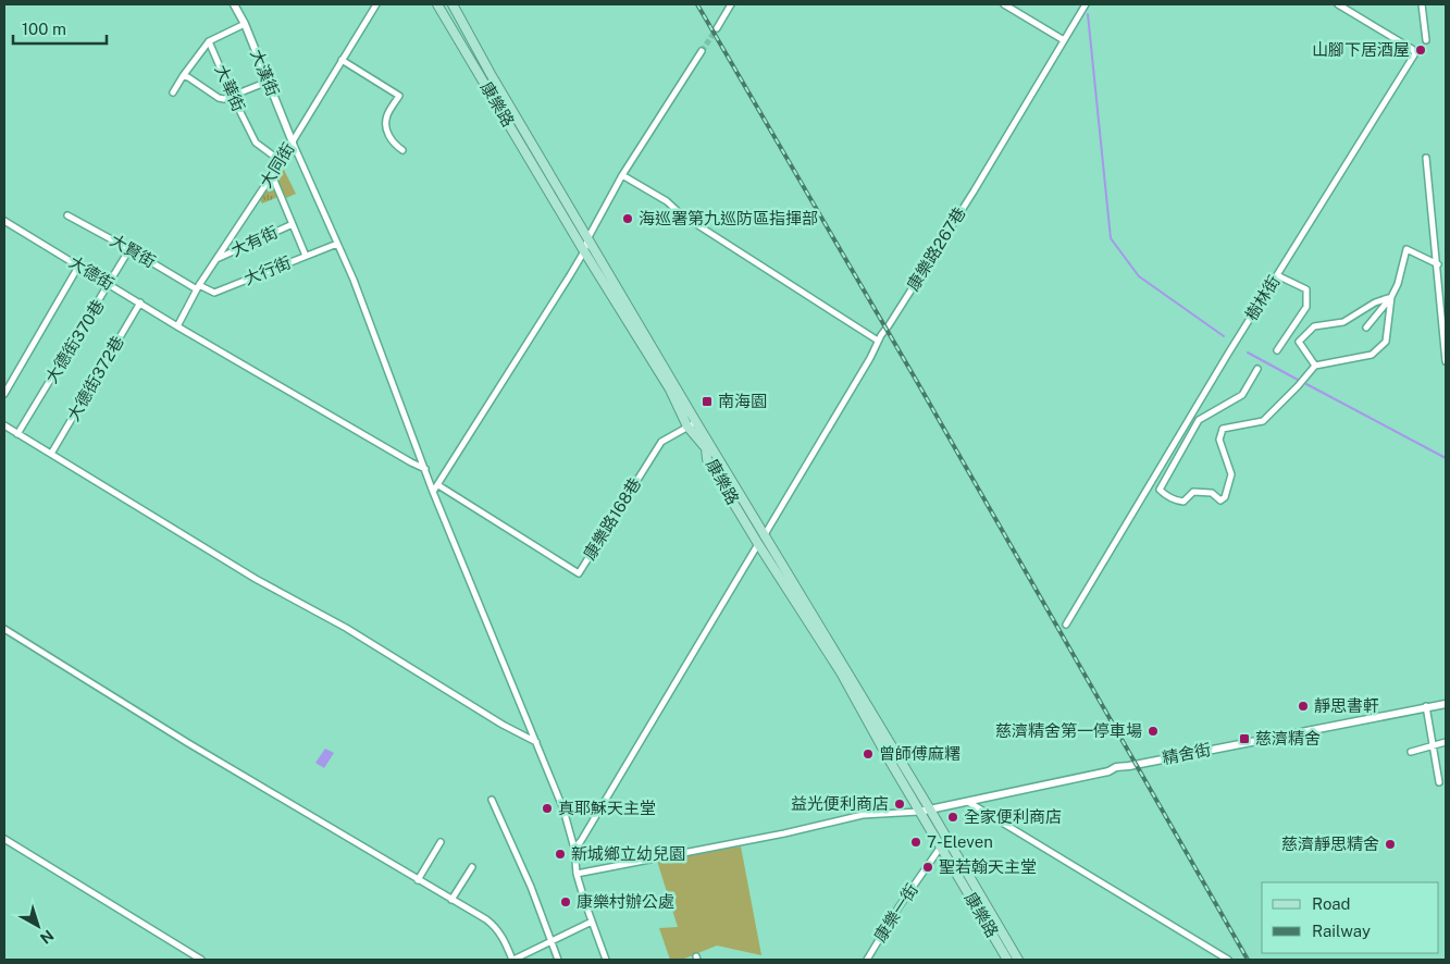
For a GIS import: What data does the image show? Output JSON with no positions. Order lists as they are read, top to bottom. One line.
{"streets":{"main road":["康樂路"],"street":["大漢街","大華街","大同街","大有街","康樂路267巷","大賢街","大行街","大德街","樹林街","大德街370巷","大德街372巷","康樂路168巷","精舍街","康樂一街"]},"crossings":[["大漢街","大同街"],["大華街","大同街"],["康樂路","康樂路267巷"],["康樂路","康樂路168巷"],["康樂路","精舍街"],["康樂路","康樂一街"],["大同街","大有街"],["大同街","大賢街"],["大同街","大行街"],["大同街","大德街"],["大賢街","大行街"],["大賢街","大德街370巷"],["大德街","大德街370巷"],["大德街","大德街372巷"]],"places":{"other":["山腳下居酒屋","海巡署第九巡防區指揮部","靜思書軒","慈濟精舍第一停車場","曾師傅麻糬","益光便利商店","真耶穌天主堂","全家便利商店","7-Eleven","慈濟靜思精舍","新城鄉立幼兒園","聖若翰天主堂","康樂村辦公處"],"transit":["南海園","慈濟精舍"]},"legend":["Road","Railway"],"scale_bar":"100 m","north":"bottom right"}
